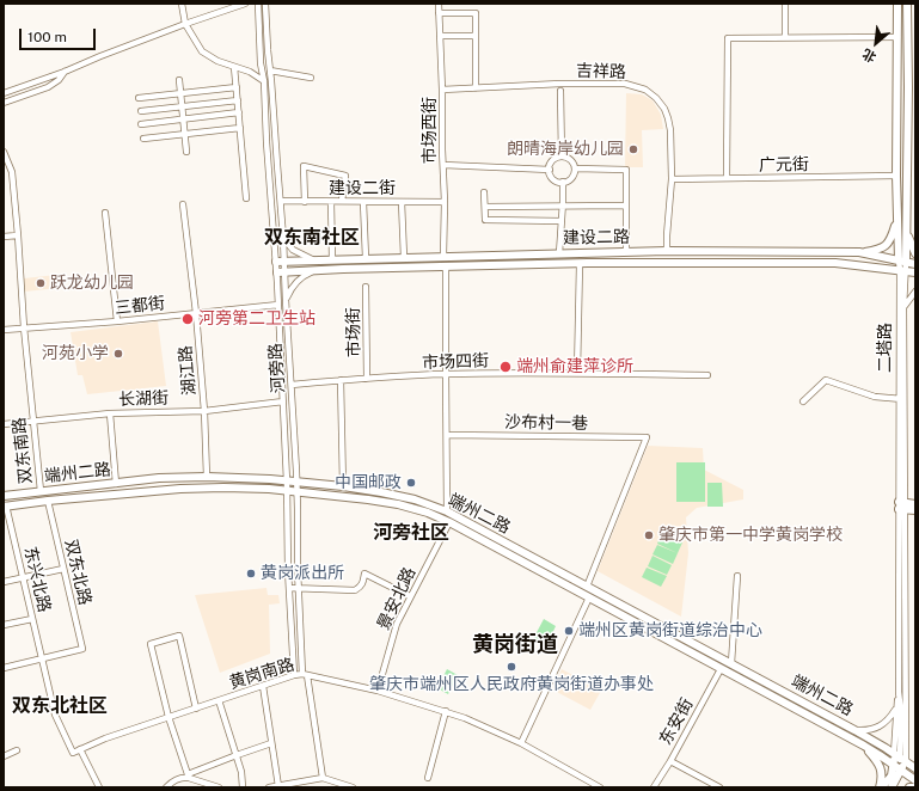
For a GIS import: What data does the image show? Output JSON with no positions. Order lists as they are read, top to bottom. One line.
{"streets":{"main road":["建设二路","端州二路"],"street":["吉祥路","市场西街","广元街","建设二街","三都街","市场街","二塔路","市场四街","河旁路","湖江路","长湖街","沙布村一巷","双东南路","双东北路","东兴北路","景安北路","黄岗南路","东安街"]},"crossings":[["吉祥路","市场西街"],["吉祥路","广元街"],["吉祥路","建设二路"],["市场西街","建设二街"],["市场西街","建设二路"],["建设二街","河旁路"],["建设二路","二塔路"],["建设二路","河旁路"],["三都街","河旁路"],["三都街","湖江路"],["三都街","双东南路"],["市场街","市场四街"],["二塔路","端州二路"],["市场四街","河旁路"],["河旁路","长湖街"],["河旁路","端州二路"],["河旁路","黄岗南路"],["湖江路","长湖街"],["湖江路","端州二路"],["长湖街","双东南路"],["沙布村一巷","端州二路"],["双东南路","端州二路"],["端州二路","双东北路"],["端州二路","东兴北路"],["端州二路","景安北路"],["端州二路","东安街"],["双东北路","东兴北路"],["景安北路","黄岗南路"]],"districts":["双东南社区","河旁社区","黄岗街道","双东北社区"],"places":["朗晴海岸幼儿园","跃龙幼儿园","河旁第二卫生站","河苑小学","端州俞建萍诊所","中国邮政","肇庆市第一中学黄岗学校","黄岗派出所","端州区黄岗街道综治中心","肇庆市端州区人民政府黄岗街道办事处"],"scale_bar":"100 m","north":"bottom left"}
